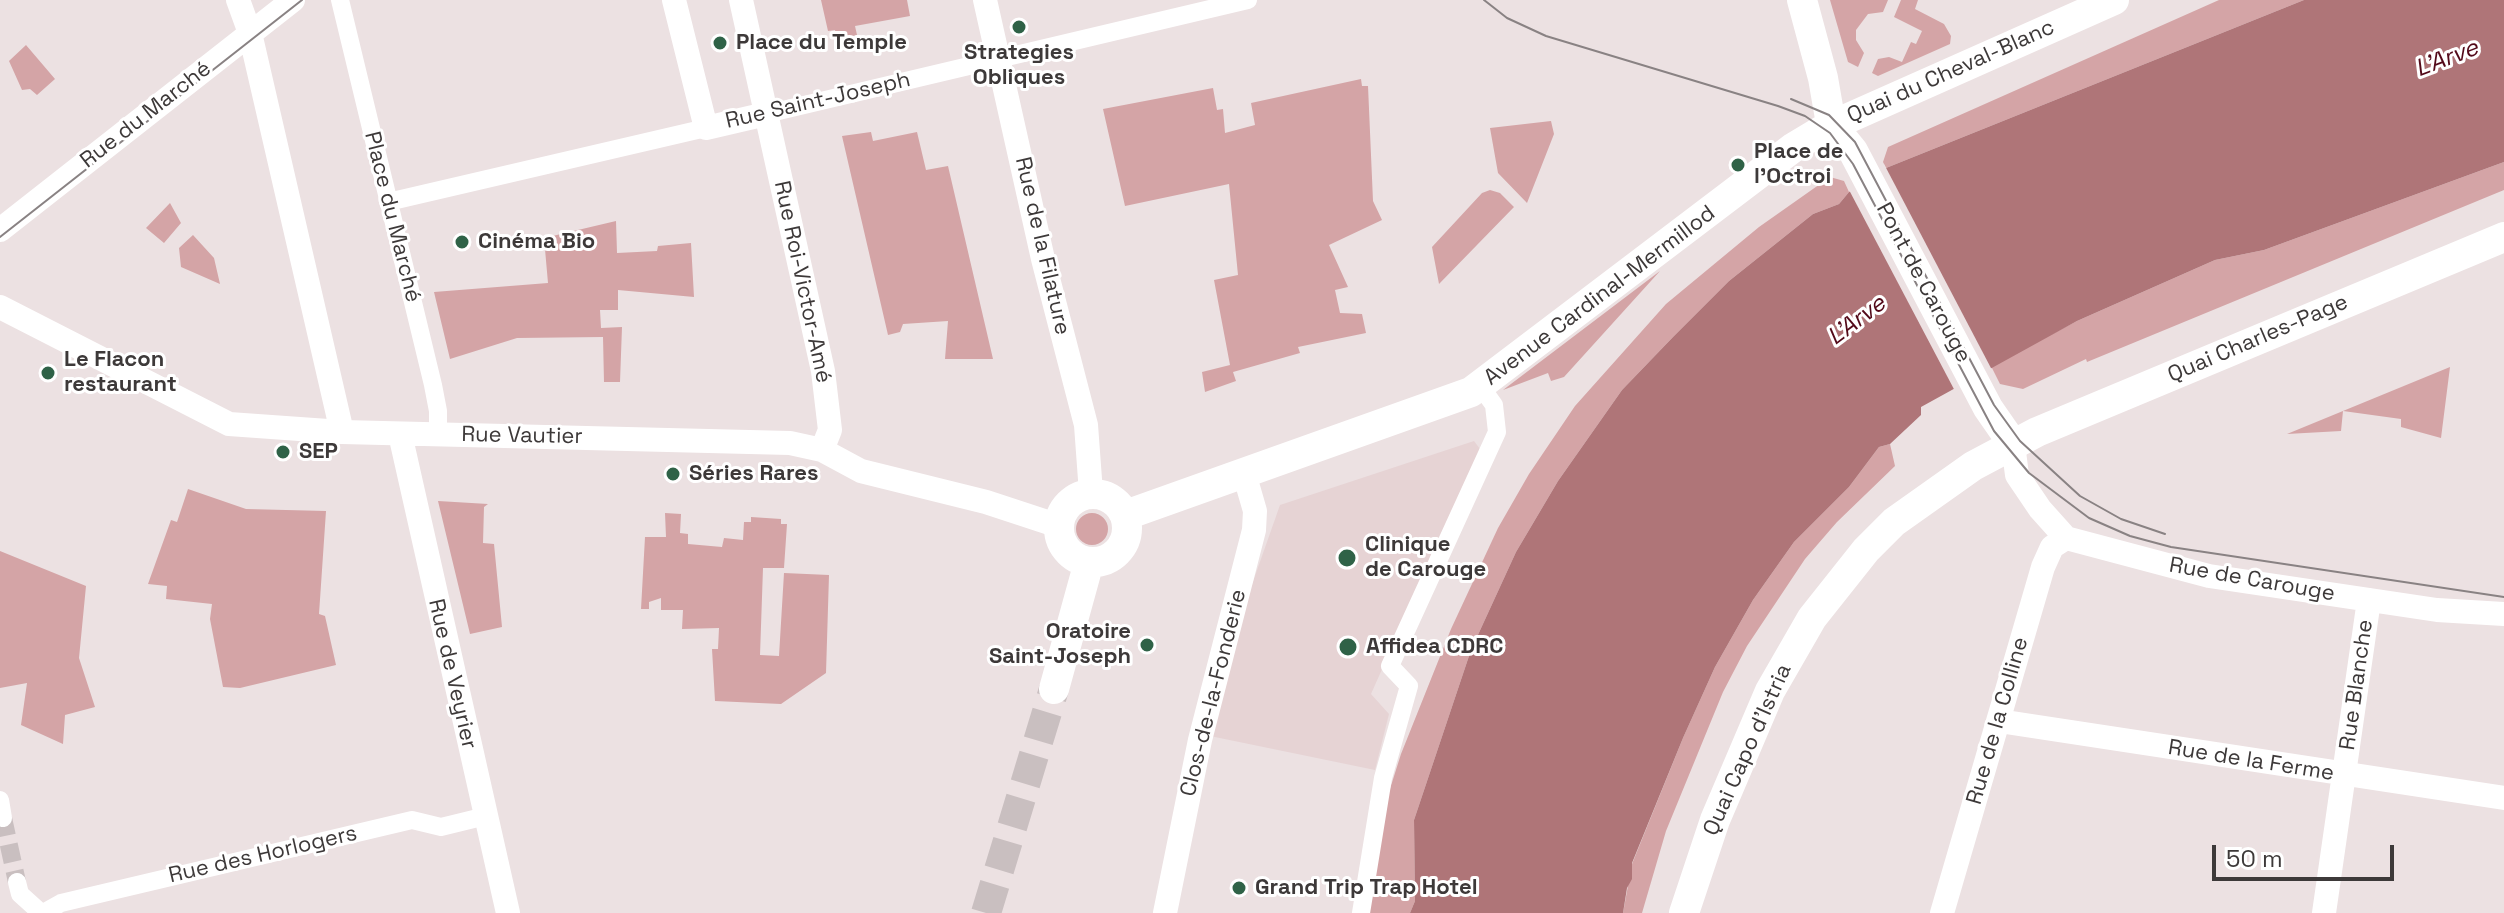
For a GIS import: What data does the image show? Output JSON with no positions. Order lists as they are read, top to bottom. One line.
{"streets":{"street":["Quai du Cheval-Blanc","Rue Saint-Joseph","Rue du Marché","Place du Marché","Rue de la Filature","Rue Roi-Victor-Amé","Pont de Carouge","Avenue Cardinal-Mermillod","Quai Charles-Page","Rue Vautier","Rue de Carouge","Rue de Veyrier","Rue Blanche","Clos-de-la-Fonderie","Rue de la Colline","Quai Capo d'Istria","Rue de la Ferme","Rue des Horlogers"]},"crossings":[["Quai du Cheval-Blanc","Pont de Carouge"],["Quai du Cheval-Blanc","Avenue Cardinal-Mermillod"],["Rue Saint-Joseph","Place du Marché"],["Rue Saint-Joseph","Rue de la Filature"],["Rue Saint-Joseph","Rue Roi-Victor-Amé"],["Place du Marché","Rue Vautier"],["Rue de la Filature","Avenue Cardinal-Mermillod"],["Rue de la Filature","Rue Vautier"],["Rue Roi-Victor-Amé","Rue Vautier"],["Pont de Carouge","Avenue Cardinal-Mermillod"],["Pont de Carouge","Quai Charles-Page"],["Pont de Carouge","Quai Capo d'Istria"],["Avenue Cardinal-Mermillod","Rue Vautier"],["Avenue Cardinal-Mermillod","Clos-de-la-Fonderie"],["Quai Charles-Page","Quai Capo d'Istria"],["Rue Vautier","Rue de Veyrier"],["Rue de Carouge","Rue Blanche"],["Rue de Carouge","Rue de la Colline"],["Rue de Veyrier","Rue des Horlogers"],["Rue Blanche","Rue de la Ferme"],["Rue de la Colline","Rue de la Ferme"]],"water":["L'Arve"],"places":["Strategies Obliques","Place du Temple","Place de l'Octroi","Cinéma Bio","Le Flacon restaurant","SEP","Séries Rares","Clinique de Carouge","Oratoire Saint-Joseph","Affidea CDRC","Grand Trip Trap Hotel"],"scale_bar":"50 m"}
